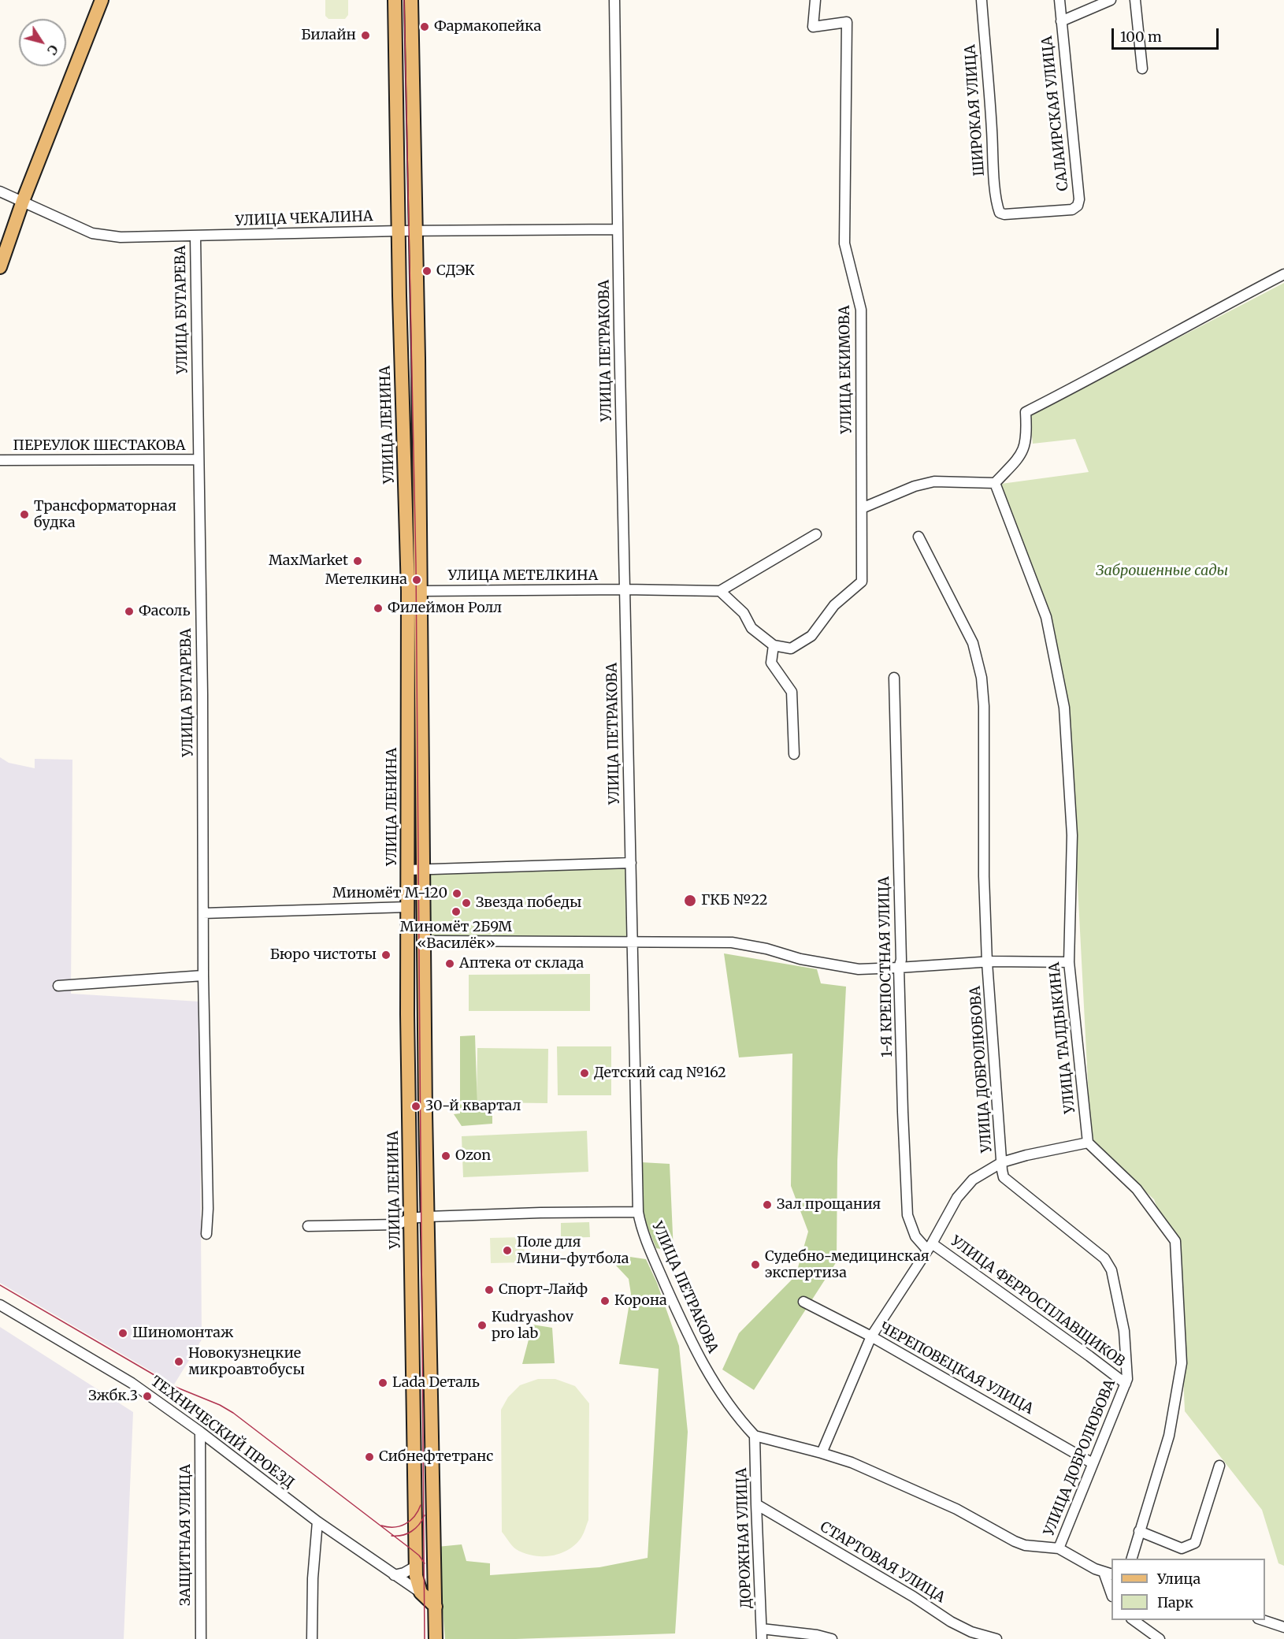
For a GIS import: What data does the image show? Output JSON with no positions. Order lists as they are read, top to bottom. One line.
{"streets":{"main road":["УЛИЦА ЛЕНИНА"],"street":["ШИРОКАЯ УЛИЦА","САЛАИРСКАЯ УЛИЦА","УЛИЦА ЧЕКАЛИНА","УЛИЦА БУГАРЕВА","УЛИЦА ПЕТРАКОВА","УЛИЦА ЕКИМОВА","ПЕРЕУЛОК ШЕСТАКОВА","УЛИЦА МЕТЕЛКИНА","1-Я КРЕПОСТНАЯ УЛИЦА","УЛИЦА ТАЛДЫКИНА","УЛИЦА ДОБРОЛЮБОВА","УЛИЦА ФЕРРОСПЛАВЩИКОВ","ЧЕРЕПОВЕЦКАЯ УЛИЦА","ТЕХНИЧЕСКИЙ ПРОЕЗД","ЗАЩИТНАЯ УЛИЦА","ДОРОЖНАЯ УЛИЦА","СТАРТОВАЯ УЛИЦА"]},"crossings":[["ШИРОКАЯ УЛИЦА","САЛАИРСКАЯ УЛИЦА"],["УЛИЦА ЧЕКАЛИНА","УЛИЦА БУГАРЕВА"],["УЛИЦА ЧЕКАЛИНА","УЛИЦА ПЕТРАКОВА"],["УЛИЦА ЧЕКАЛИНА","УЛИЦА ЛЕНИНА"],["УЛИЦА БУГАРЕВА","ПЕРЕУЛОК ШЕСТАКОВА"],["УЛИЦА ПЕТРАКОВА","УЛИЦА МЕТЕЛКИНА"],["УЛИЦА ПЕТРАКОВА","ДОРОЖНАЯ УЛИЦА"],["УЛИЦА ЛЕНИНА","ТЕХНИЧЕСКИЙ ПРОЕЗД"],["1-Я КРЕПОСТНАЯ УЛИЦА","УЛИЦА ФЕРРОСПЛАВЩИКОВ"],["УЛИЦА ДОБРОЛЮБОВА","УЛИЦА ФЕРРОСПЛАВЩИКОВ"],["УЛИЦА ДОБРОЛЮБОВА","ЧЕРЕПОВЕЦКАЯ УЛИЦА"],["ТЕХНИЧЕСКИЙ ПРОЕЗД","ЗАЩИТНАЯ УЛИЦА"],["ДОРОЖНАЯ УЛИЦА","СТАРТОВАЯ УЛИЦА"]],"parks":["Заброшенные сады"],"places":["Фармакопейка","Билайн","СДЭК","Трансформаторная будка","MaxMarket","Метелкина","Филеймон Ролл","Фасоль","Миномёт М-120","ГКБ №22","Звезда победы","Миномёт 2Б9М «Василёк»","Бюро чистоты","Аптека от склада","Детский сад №162","30-й квартал","Ozon","Зал прощания","Поле для Мини-футбола","Судебно-медицинская экспертиза","Спорт-Лайф","Корона","Kudryashov pro lab","Шиномонтаж","Новокузнецкие микроавтобусы","Lada Dеталь","Зжбк.3","Сибнефтетранс"],"legend":["Улица","Парк"],"scale_bar":"100 m","north":"bottom right"}
